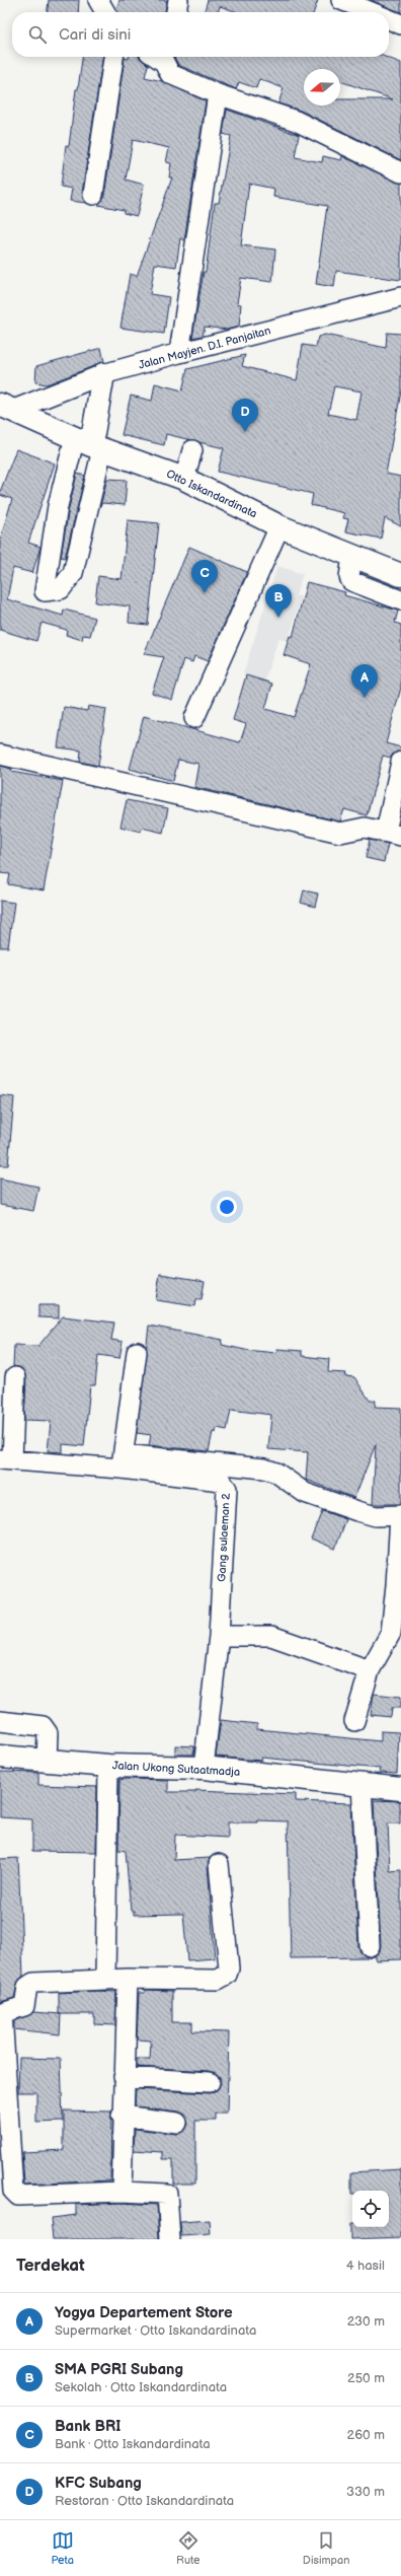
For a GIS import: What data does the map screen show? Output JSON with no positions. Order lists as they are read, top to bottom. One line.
{"streets":{"main road":["Otto Iskandardinata","Jalan Ukong Sutaatmadja"],"street":["Jalan Mayjen. D.I. Panjaitan","Gang sulaeman 2"]},"crossings":[["Jalan Mayjen. D.I. Panjaitan","Otto Iskandardinata"],["Gang sulaeman 2","Jalan Ukong Sutaatmadja"]],"north":"left","page":{"search":"Cari di sini","pins":["D","C","B","A"],"heading":["Terdekat","4 hasil"],"list":[{"mark":"A","name":"Yogya Departement Store","note":"Supermarket · Otto Iskandardinata","value":"230 m"},{"mark":"B","name":"SMA PGRI Subang","note":"Sekolah · Otto Iskandardinata","value":"250 m"},{"mark":"C","name":"Bank BRI","note":"Bank · Otto Iskandardinata","value":"260 m"},{"mark":"D","name":"KFC Subang","note":"Restoran · Otto Iskandardinata","value":"330 m"}],"nav":["Peta","Rute","Disimpan"]}}
